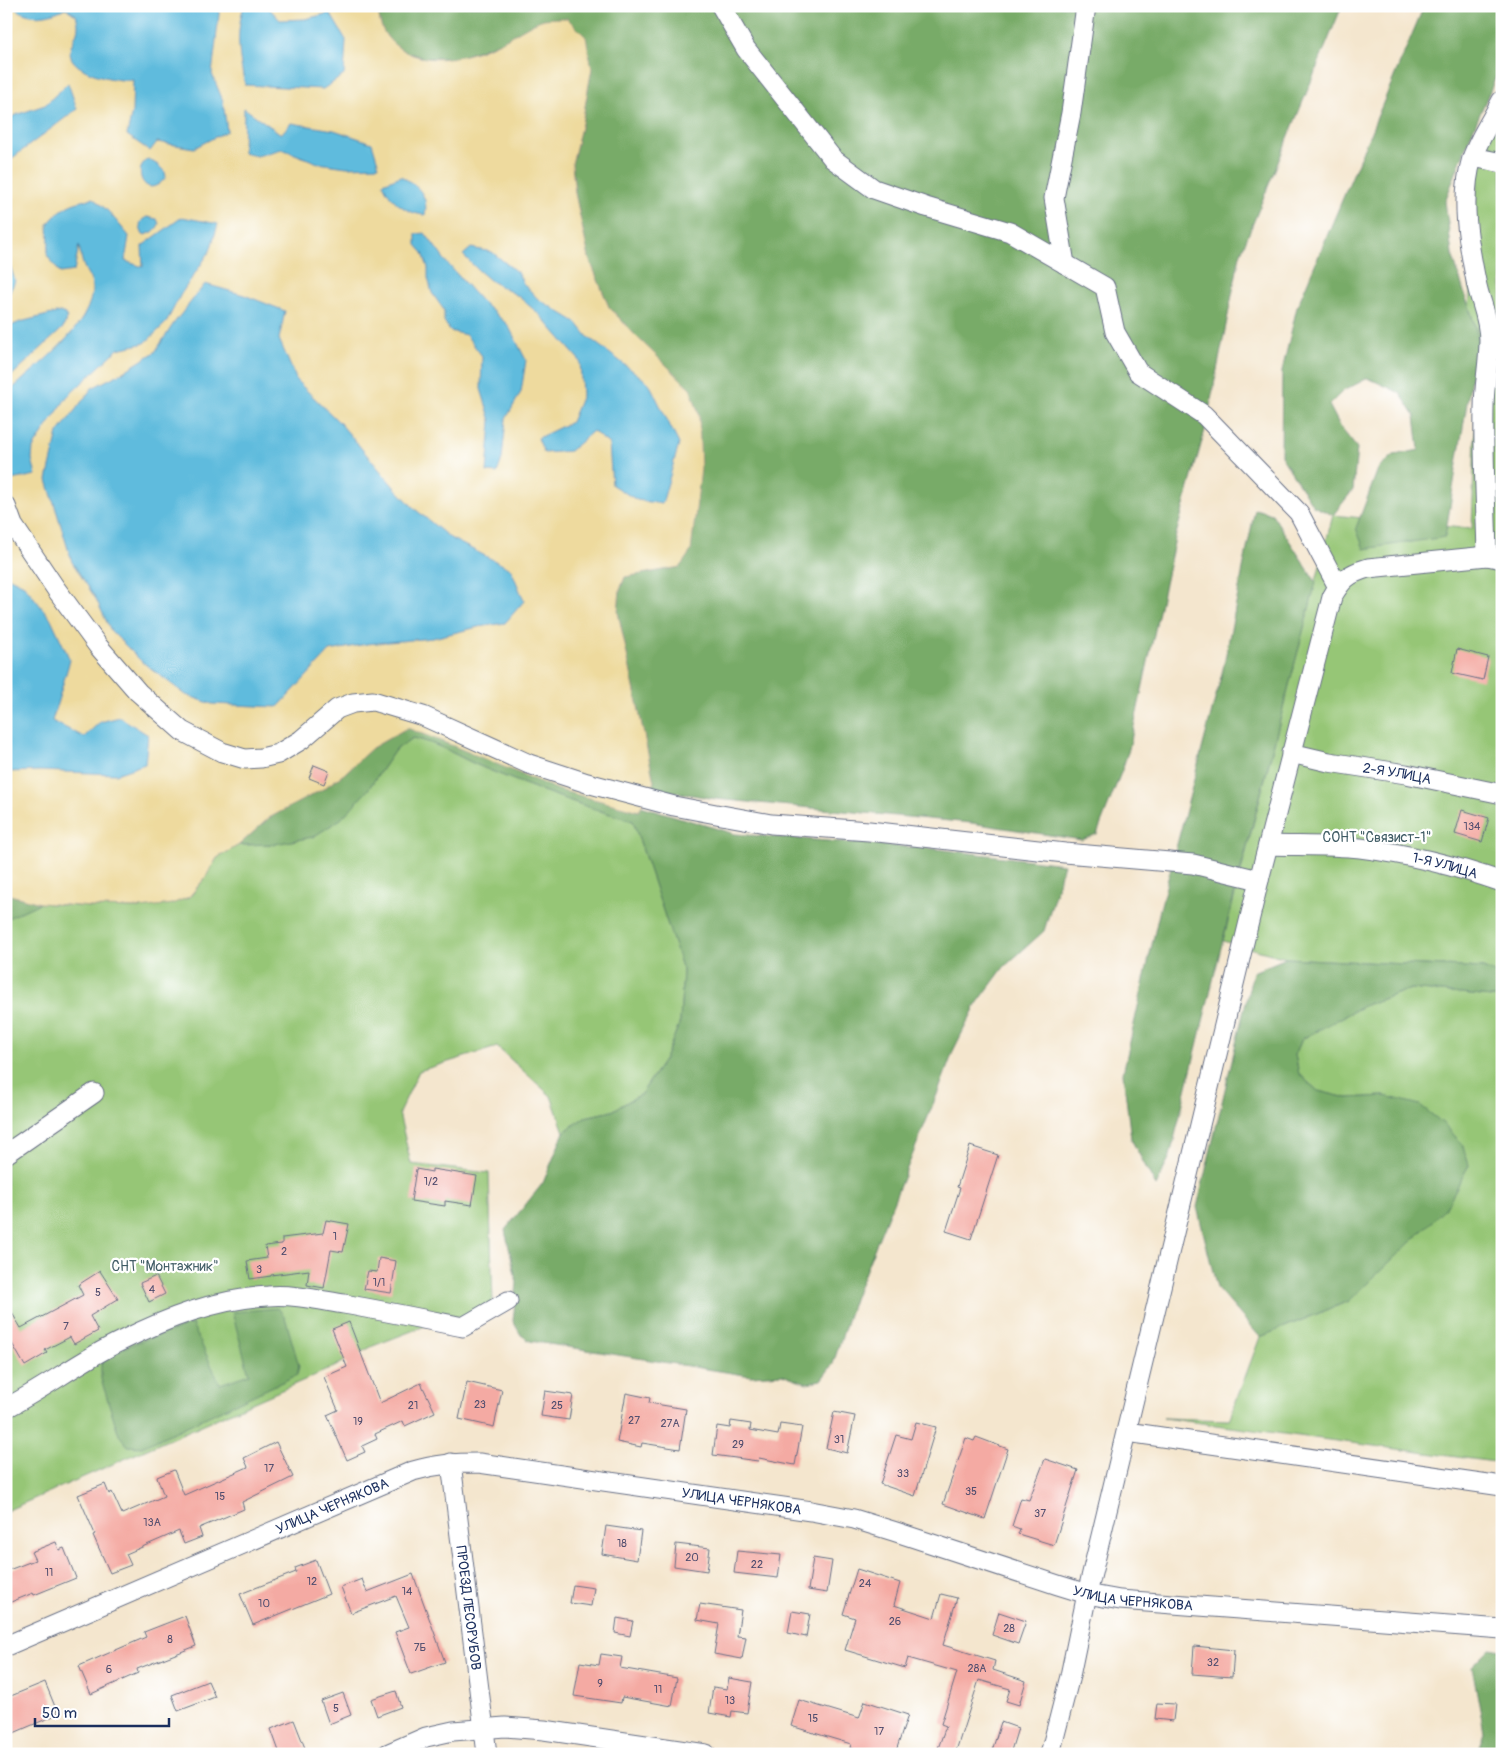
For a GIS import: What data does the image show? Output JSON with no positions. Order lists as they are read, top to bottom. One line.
{"streets":{"street":["2-Я УЛИЦА","1-Я УЛИЦА","УЛИЦА ЧЕРНЯКОВА","ПРОЕЗД ЛЕСОРУБОВ"]},"crossings":[["УЛИЦА ЧЕРНЯКОВА","ПРОЕЗД ЛЕСОРУБОВ"]],"parks":["СОНТ \"Связист-1\"","СНТ \"Монтажник\""],"house_numbers":["134","1/2","1","2","3","1/1","4","5","7","23","21","25","27","19","27А","31","29","17","33","35","15","37","13А","18","20","22","11","12","24","14","10","26","28","8","7Б","32","28А","6","9","11","13","5","15","17"],"scale_bar":"50 m"}
